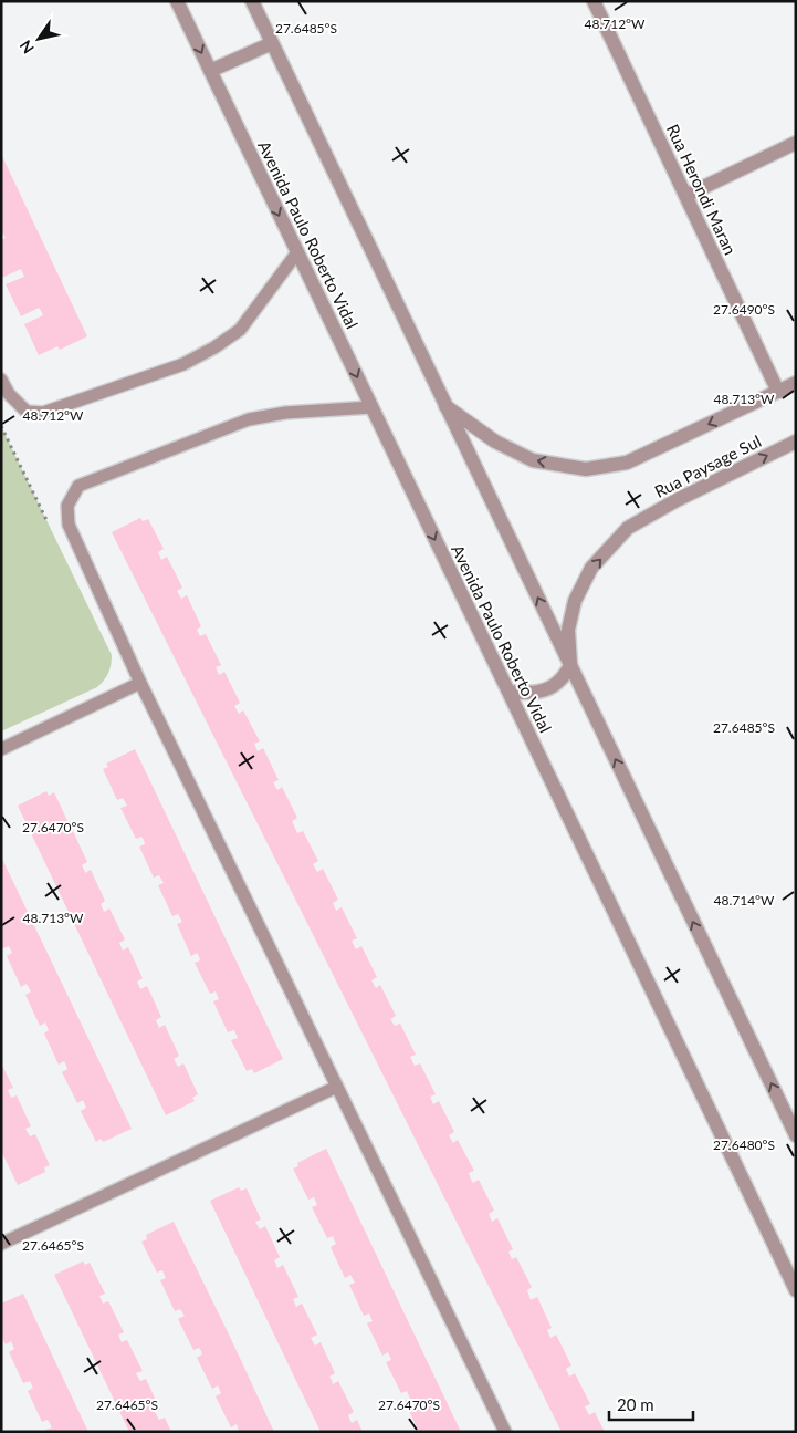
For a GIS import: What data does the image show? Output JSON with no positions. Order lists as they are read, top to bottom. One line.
{"streets":{"street":["Rua Herondi Maran","Avenida Paulo Roberto Vidal","Rua Paysage Sul"]},"one_way":["Rua Paysage Sul"],"scale_bar":"20 m","north":"bottom left","coordinates":["48.712°W","27.6485°S","27.6490°S","48.713°W","27.6470°S","48.714°W","27.6480°S","27.6465°S"]}
